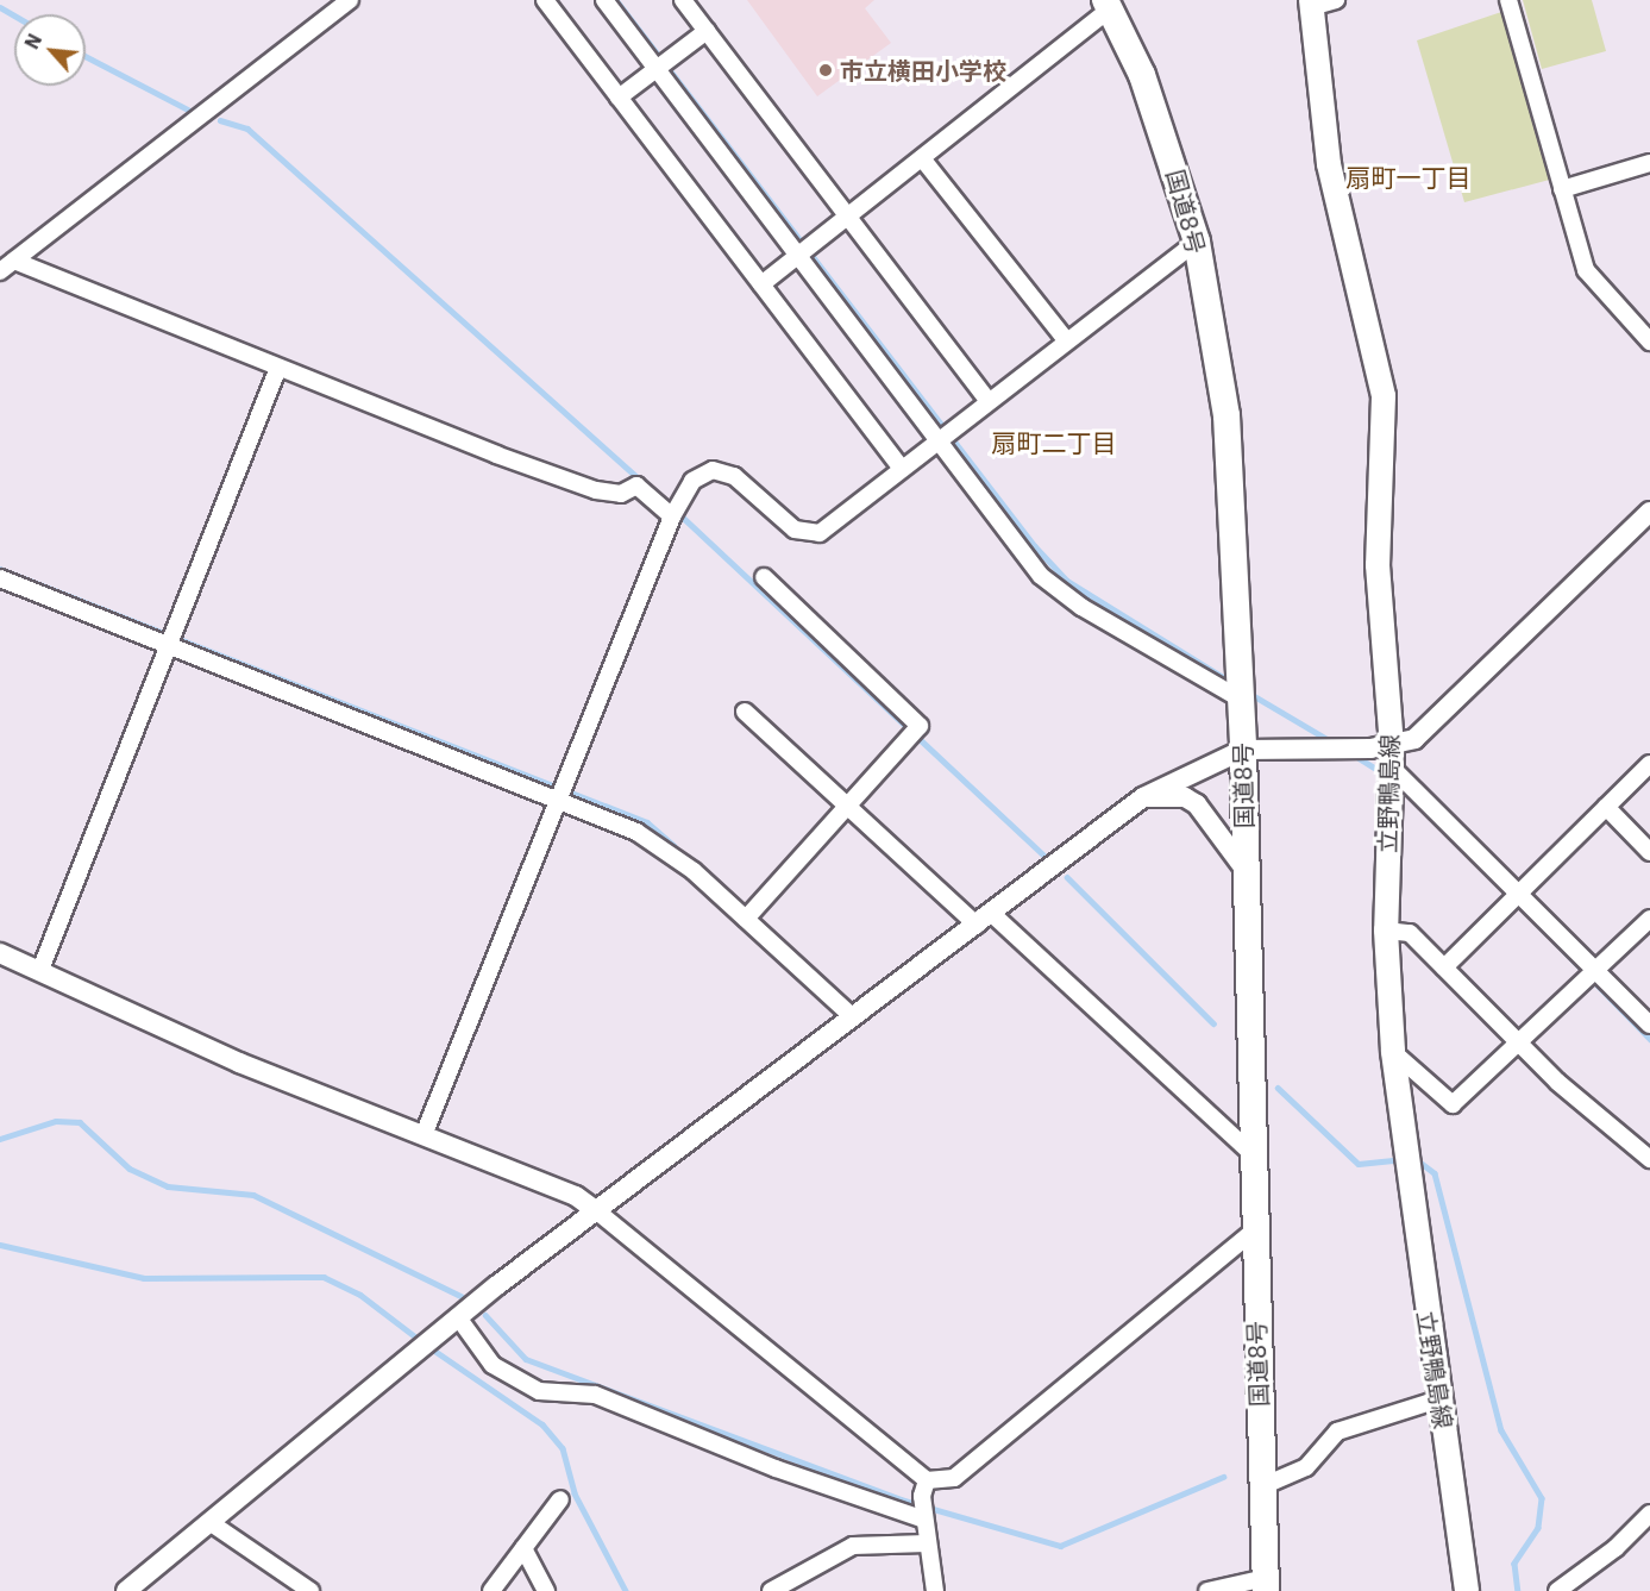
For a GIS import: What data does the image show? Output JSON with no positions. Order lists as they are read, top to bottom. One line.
{"streets":{"highway":["国道8号"],"main road":["立野鴨島線"]},"districts":["扇町一丁目","扇町二丁目"],"places":["市立横田小学校"],"north":"top left"}
